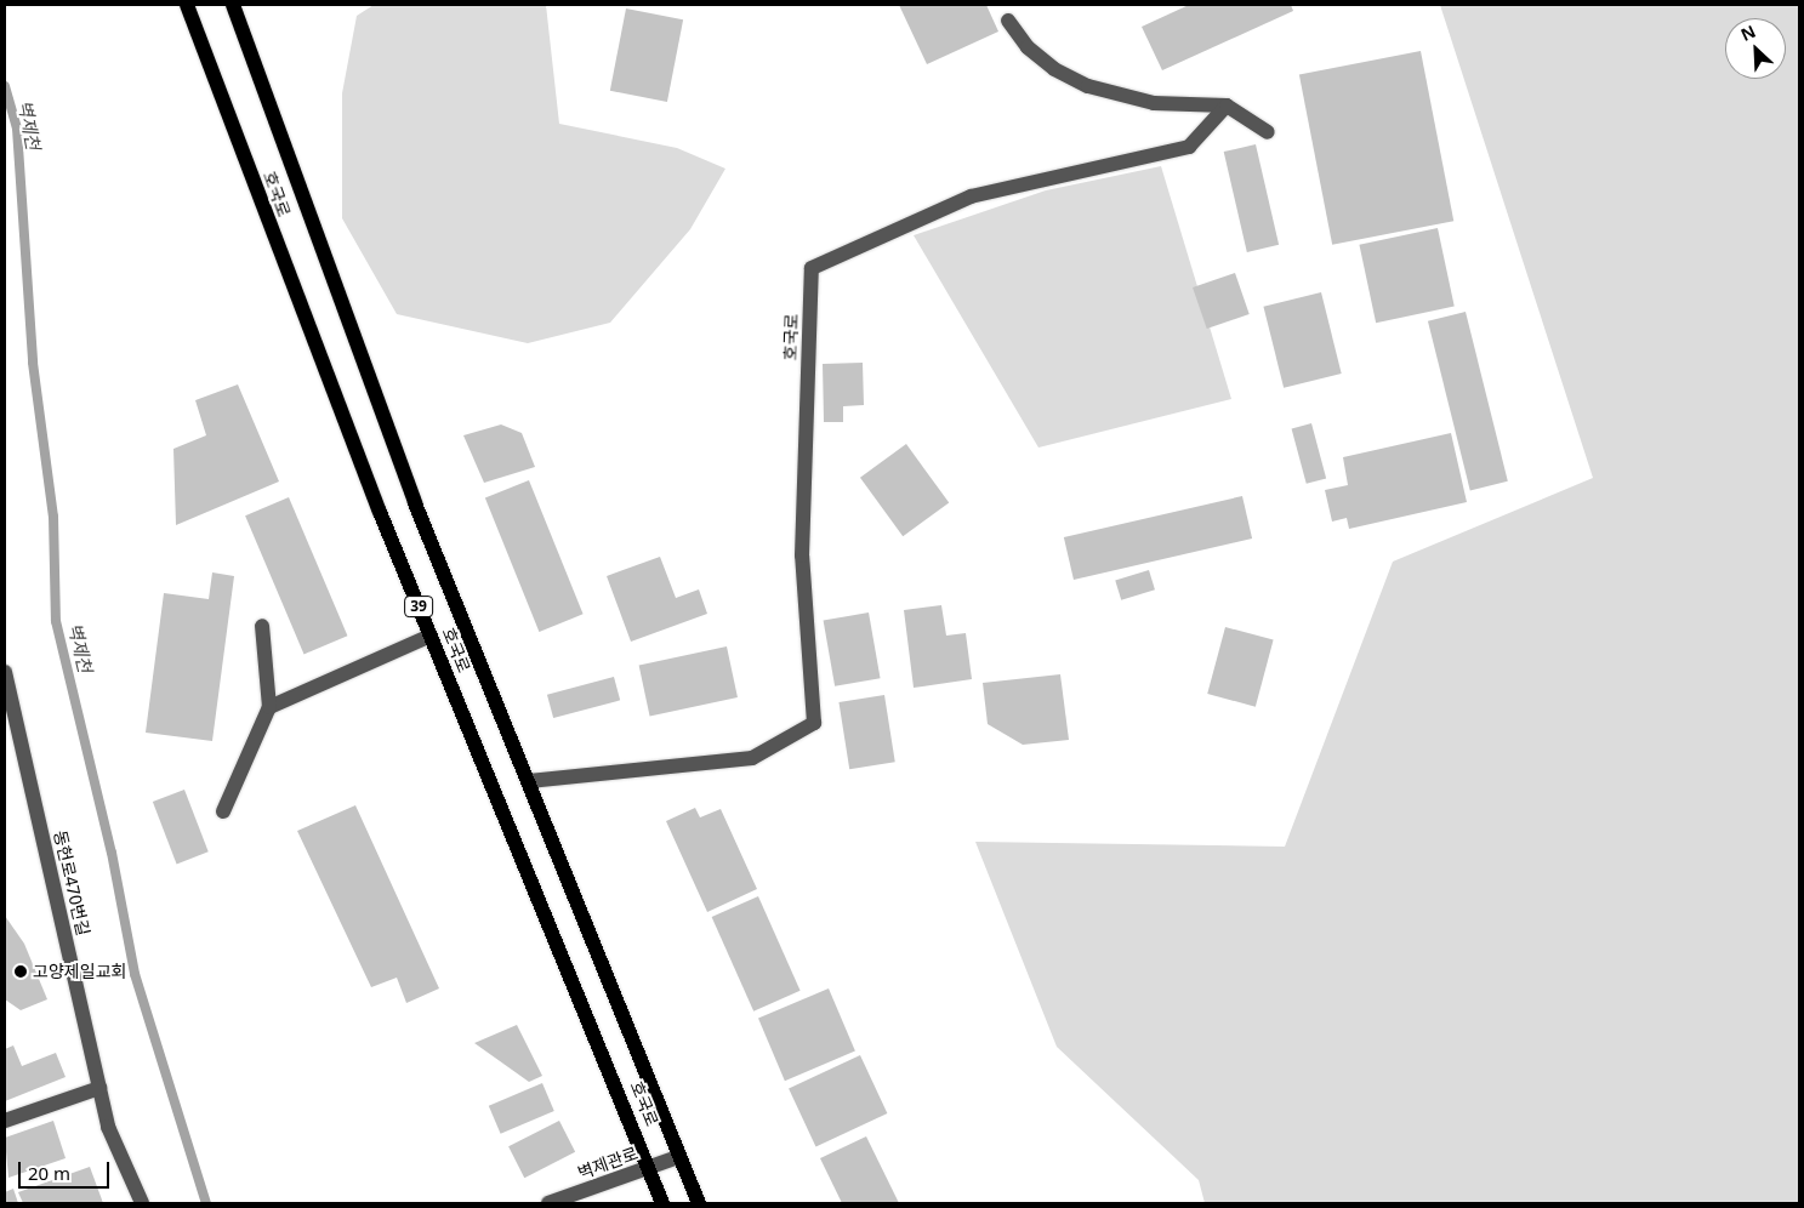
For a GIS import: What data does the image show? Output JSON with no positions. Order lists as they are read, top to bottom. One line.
{"streets":{"main road":["호국로","39"],"street":["동헌로470번길","벽제관로"]},"crossings":[["호국로","벽제관로"]],"water":["벽제천"],"places":["고양제일교회"],"scale_bar":"20 m","north":"top left"}
